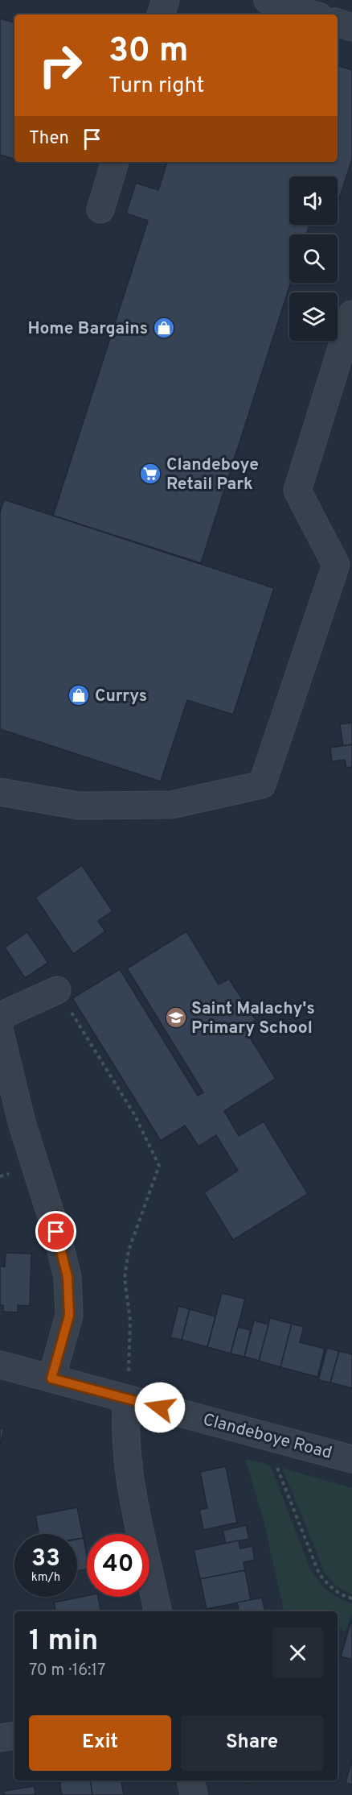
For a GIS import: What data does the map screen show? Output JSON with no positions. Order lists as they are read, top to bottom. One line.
{"streets":{"street":["Clandeboye Road"]},"places":{"shop":["Home Bargains","Currys"],"supermarket":["Clandeboye Retail Park"],"school or university":["Saint Malachy's Primary School"]},"page":{"turn":["30 m","Turn right"],"then":"Then","speed":"33 km/h","limit":"40","heading":["1 min","70 m · 16:17"],"buttons":["Exit","Share"]}}
